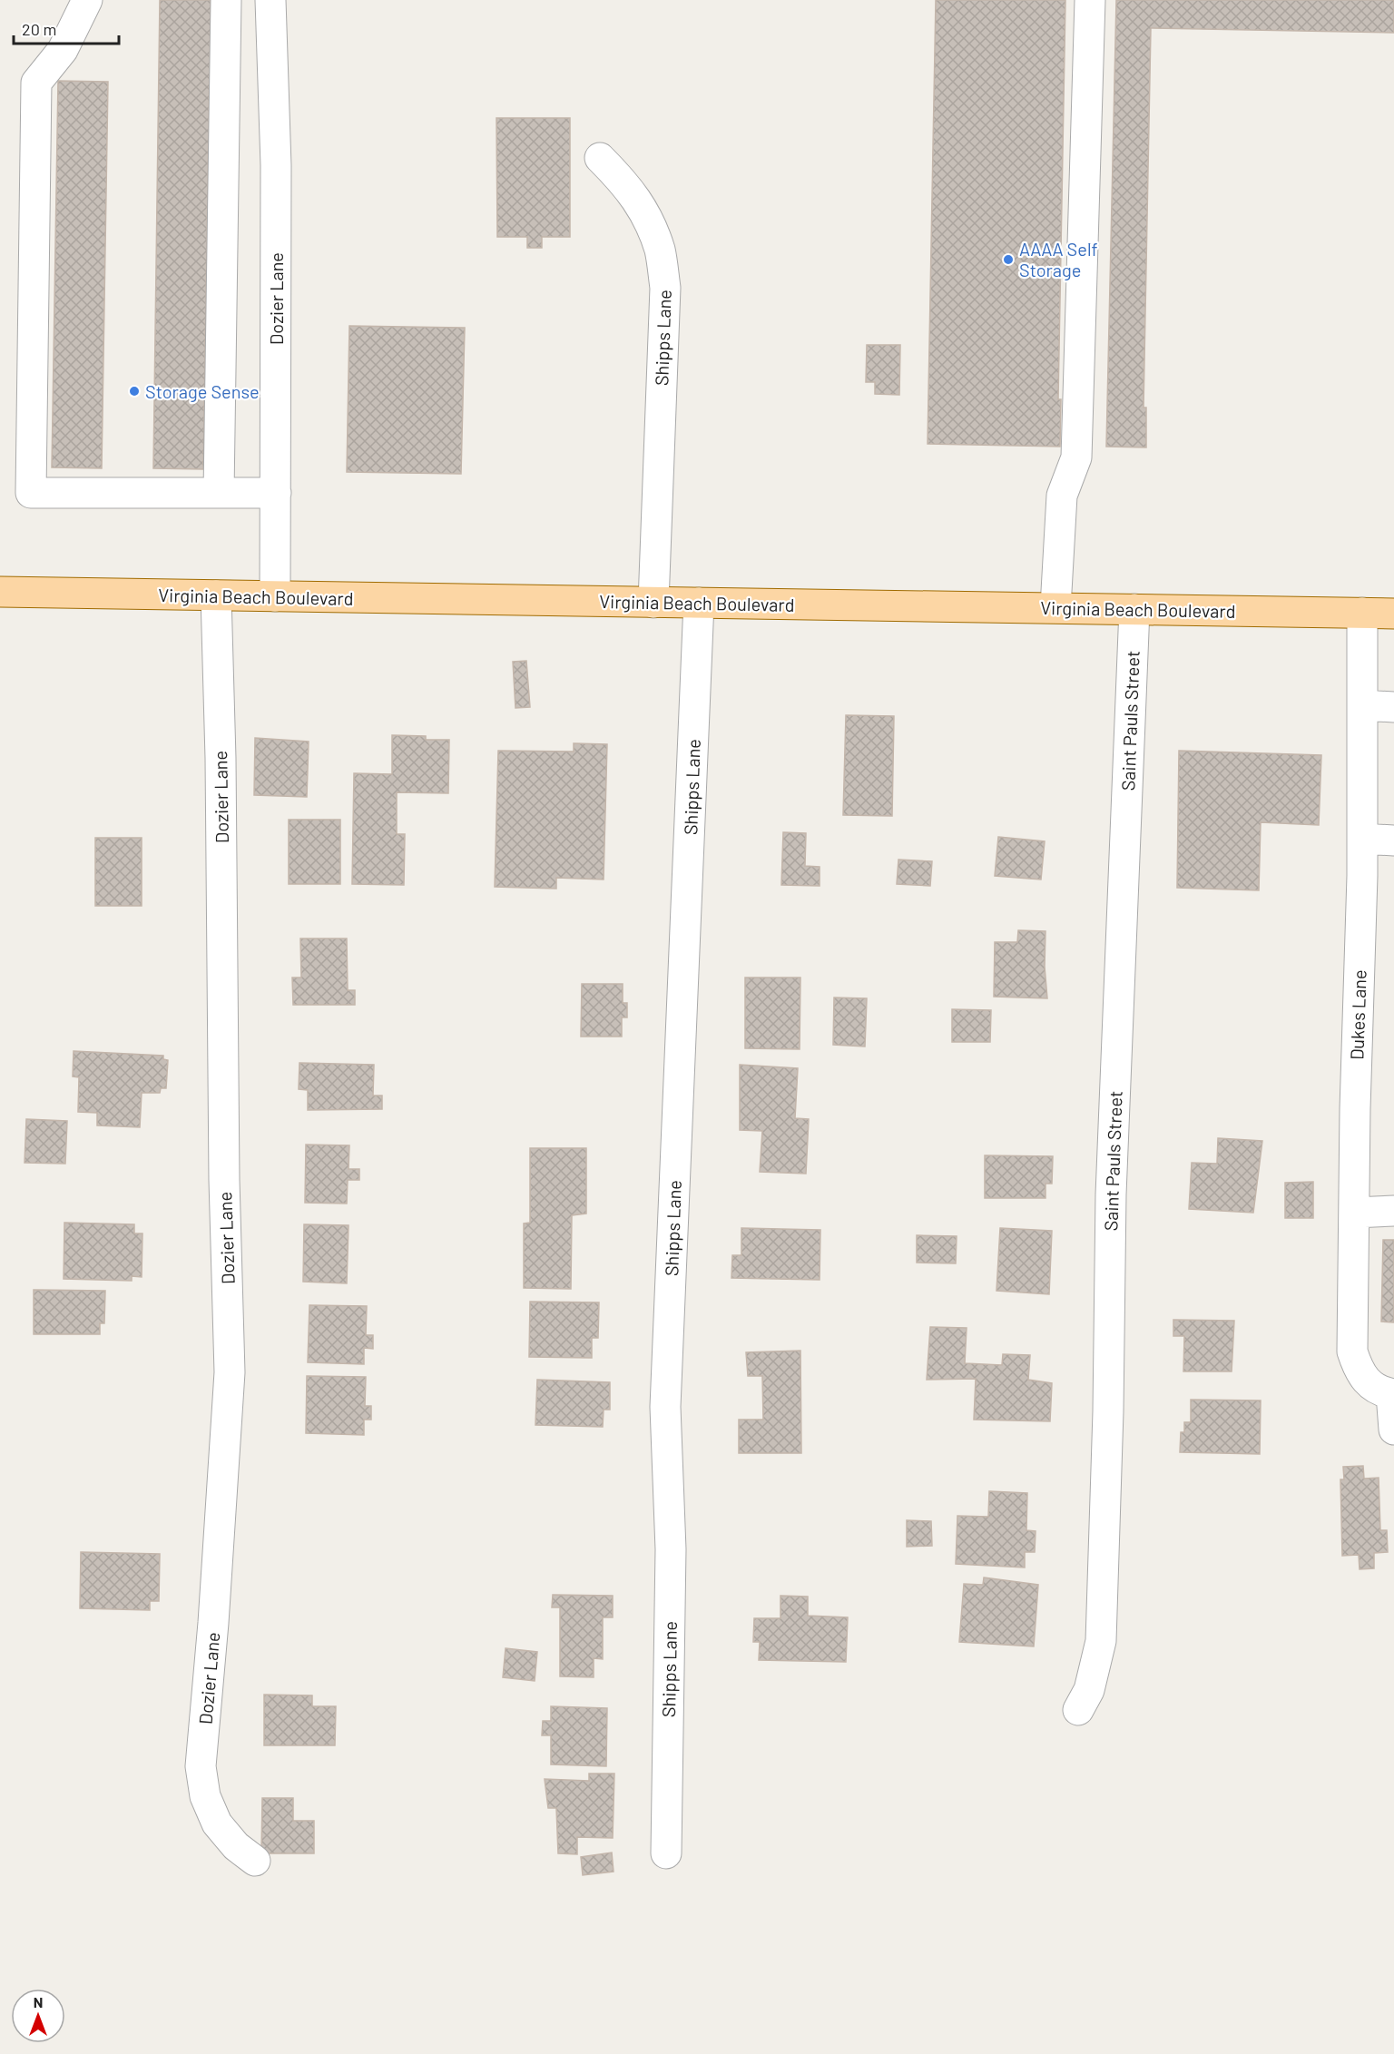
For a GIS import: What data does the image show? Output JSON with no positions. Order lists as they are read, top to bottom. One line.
{"streets":{"main road":["Virginia Beach Boulevard"],"street":["Dozier Lane","Shipps Lane","Saint Pauls Street","Dukes Lane"]},"crossings":[["Dozier Lane","Virginia Beach Boulevard"],["Shipps Lane","Virginia Beach Boulevard"],["Virginia Beach Boulevard","Saint Pauls Street"],["Virginia Beach Boulevard","Dukes Lane"]],"places":["AAAA Self Storage","Storage Sense"],"scale_bar":"20 m","north":"top"}
